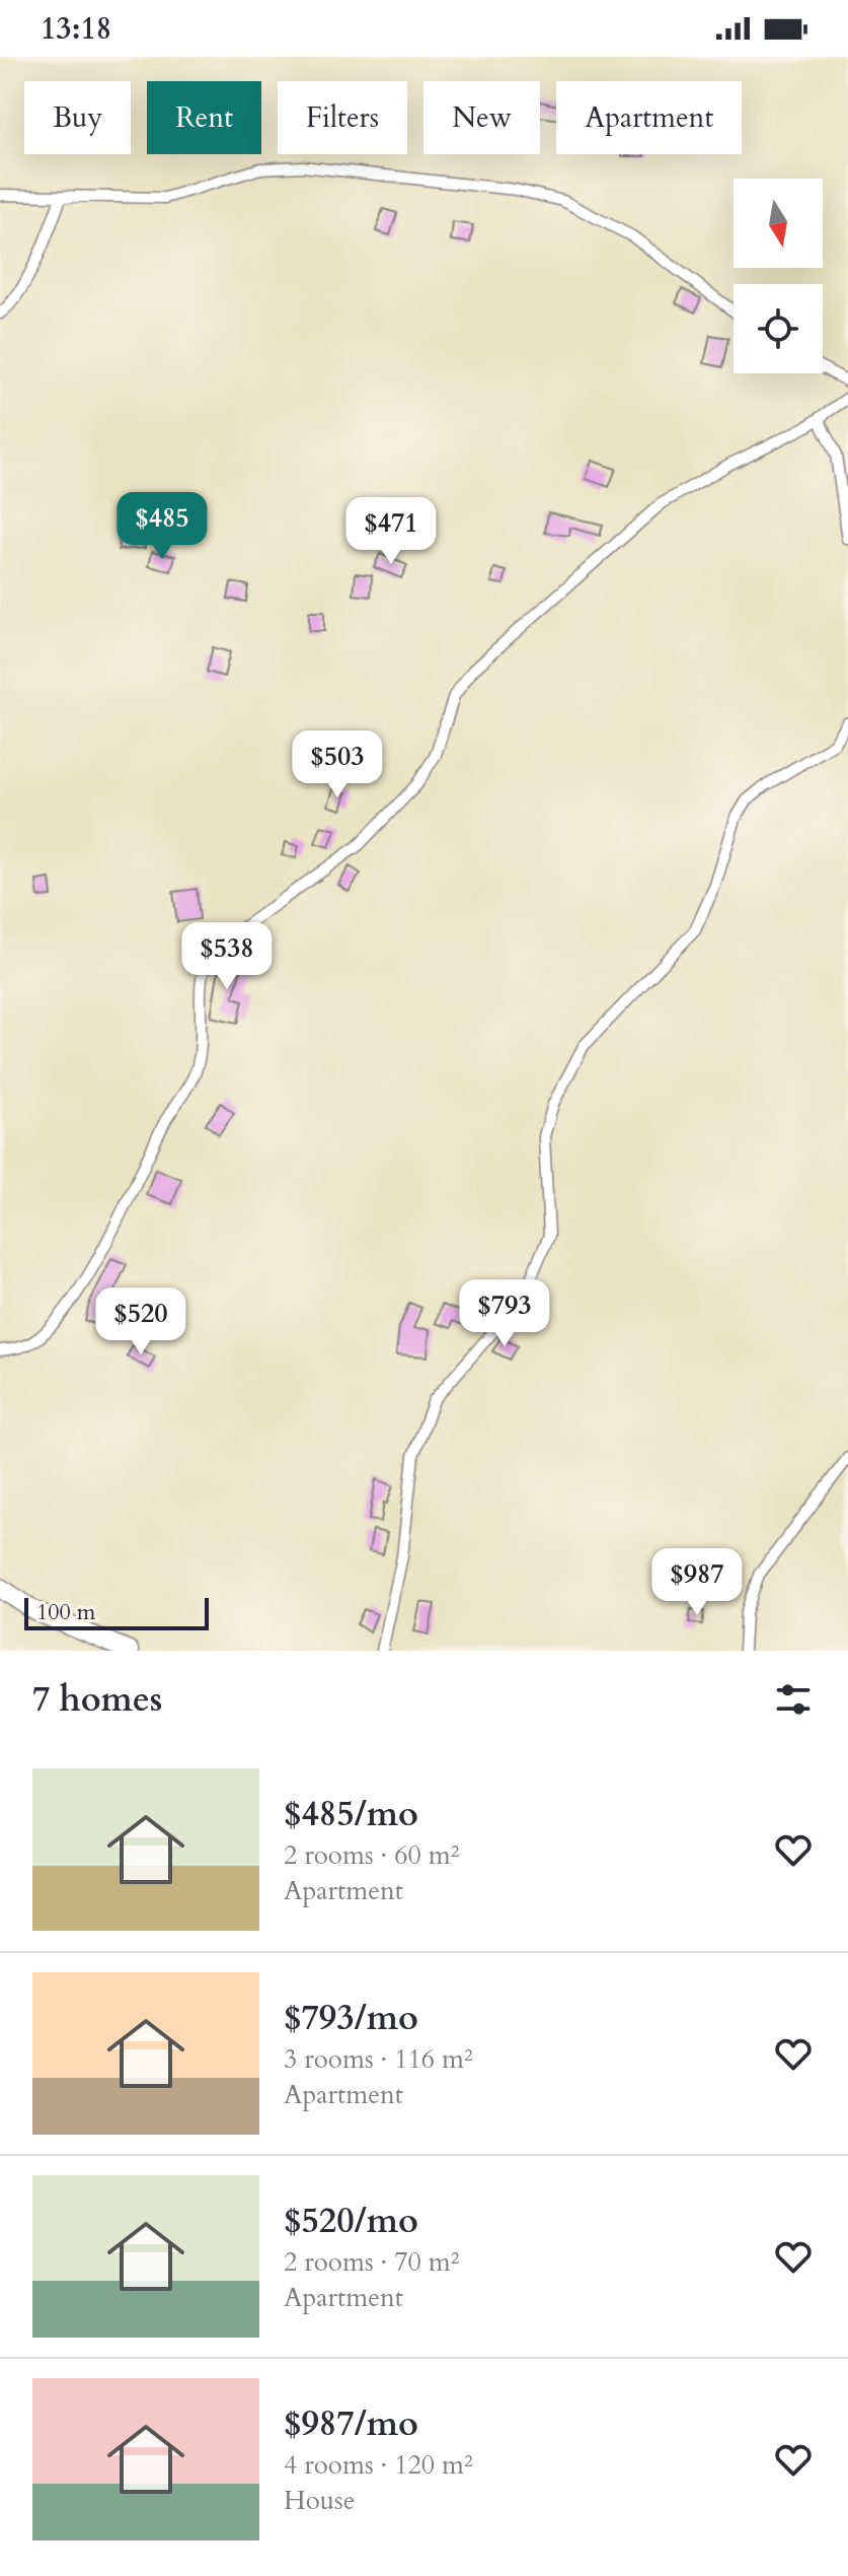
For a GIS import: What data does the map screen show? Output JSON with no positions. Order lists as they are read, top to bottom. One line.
{"scale_bar":"100 m","north":"bottom","page":{"status":"13:18","chip":["Buy","Rent","Filters","New","Apartment"],"price":["$485","$471","$503","$538","$793","$520","$987"],"scale":"100 m","heading":"7 homes","list":[{"name":"$485/mo","note":"2 rooms · 60 m² · Apartment"},{"name":"$793/mo","note":"3 rooms · 116 m² · Apartment"},{"name":"$520/mo","note":"2 rooms · 70 m² · Apartment"},{"name":"$987/mo","note":"4 rooms · 120 m² · House"}]}}
